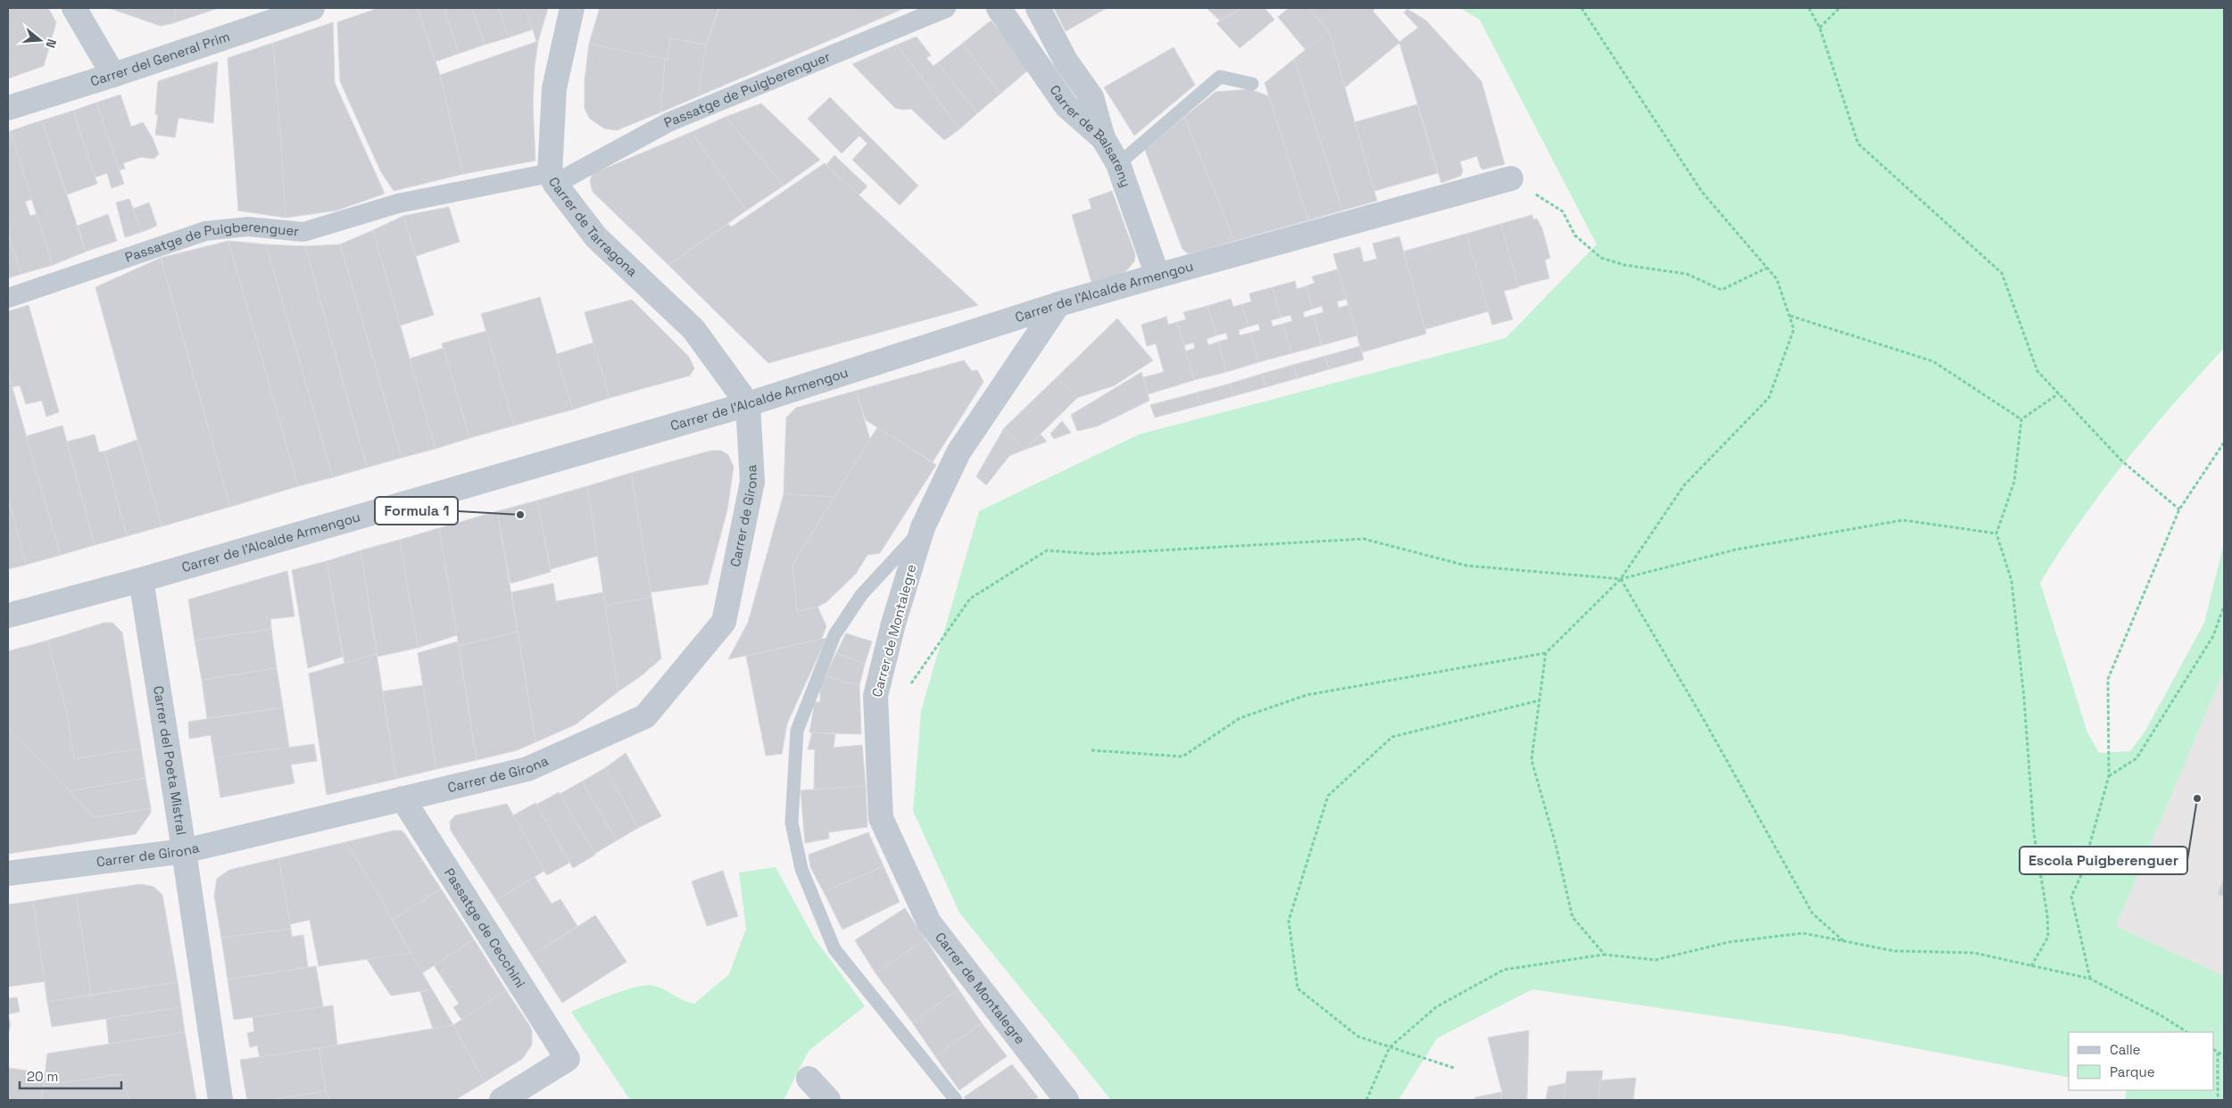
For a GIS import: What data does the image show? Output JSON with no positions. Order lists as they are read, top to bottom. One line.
{"streets":{"street":["Carrer del General Prim","Passatge de Puigberenguer","Carrer de Balsareny","Carrer de Tarragona","Carrer de l'Alcalde Armengou","Carrer de Girona","Carrer de Montalegre","Carrer del Poeta Mistral","Passatge de Cecchini"]},"crossings":[["Passatge de Puigberenguer","Carrer de Tarragona"],["Carrer de Balsareny","Carrer de l'Alcalde Armengou"],["Carrer de Tarragona","Carrer de l'Alcalde Armengou"],["Carrer de Tarragona","Carrer de Girona"],["Carrer de l'Alcalde Armengou","Carrer de Girona"],["Carrer de l'Alcalde Armengou","Carrer de Montalegre"],["Carrer de l'Alcalde Armengou","Carrer del Poeta Mistral"],["Carrer de Girona","Carrer del Poeta Mistral"],["Carrer de Girona","Passatge de Cecchini"]],"places":["Formula 1","Escola Puigberenguer"],"legend":["Calle","Parque"],"scale_bar":"20 m","north":"right"}
